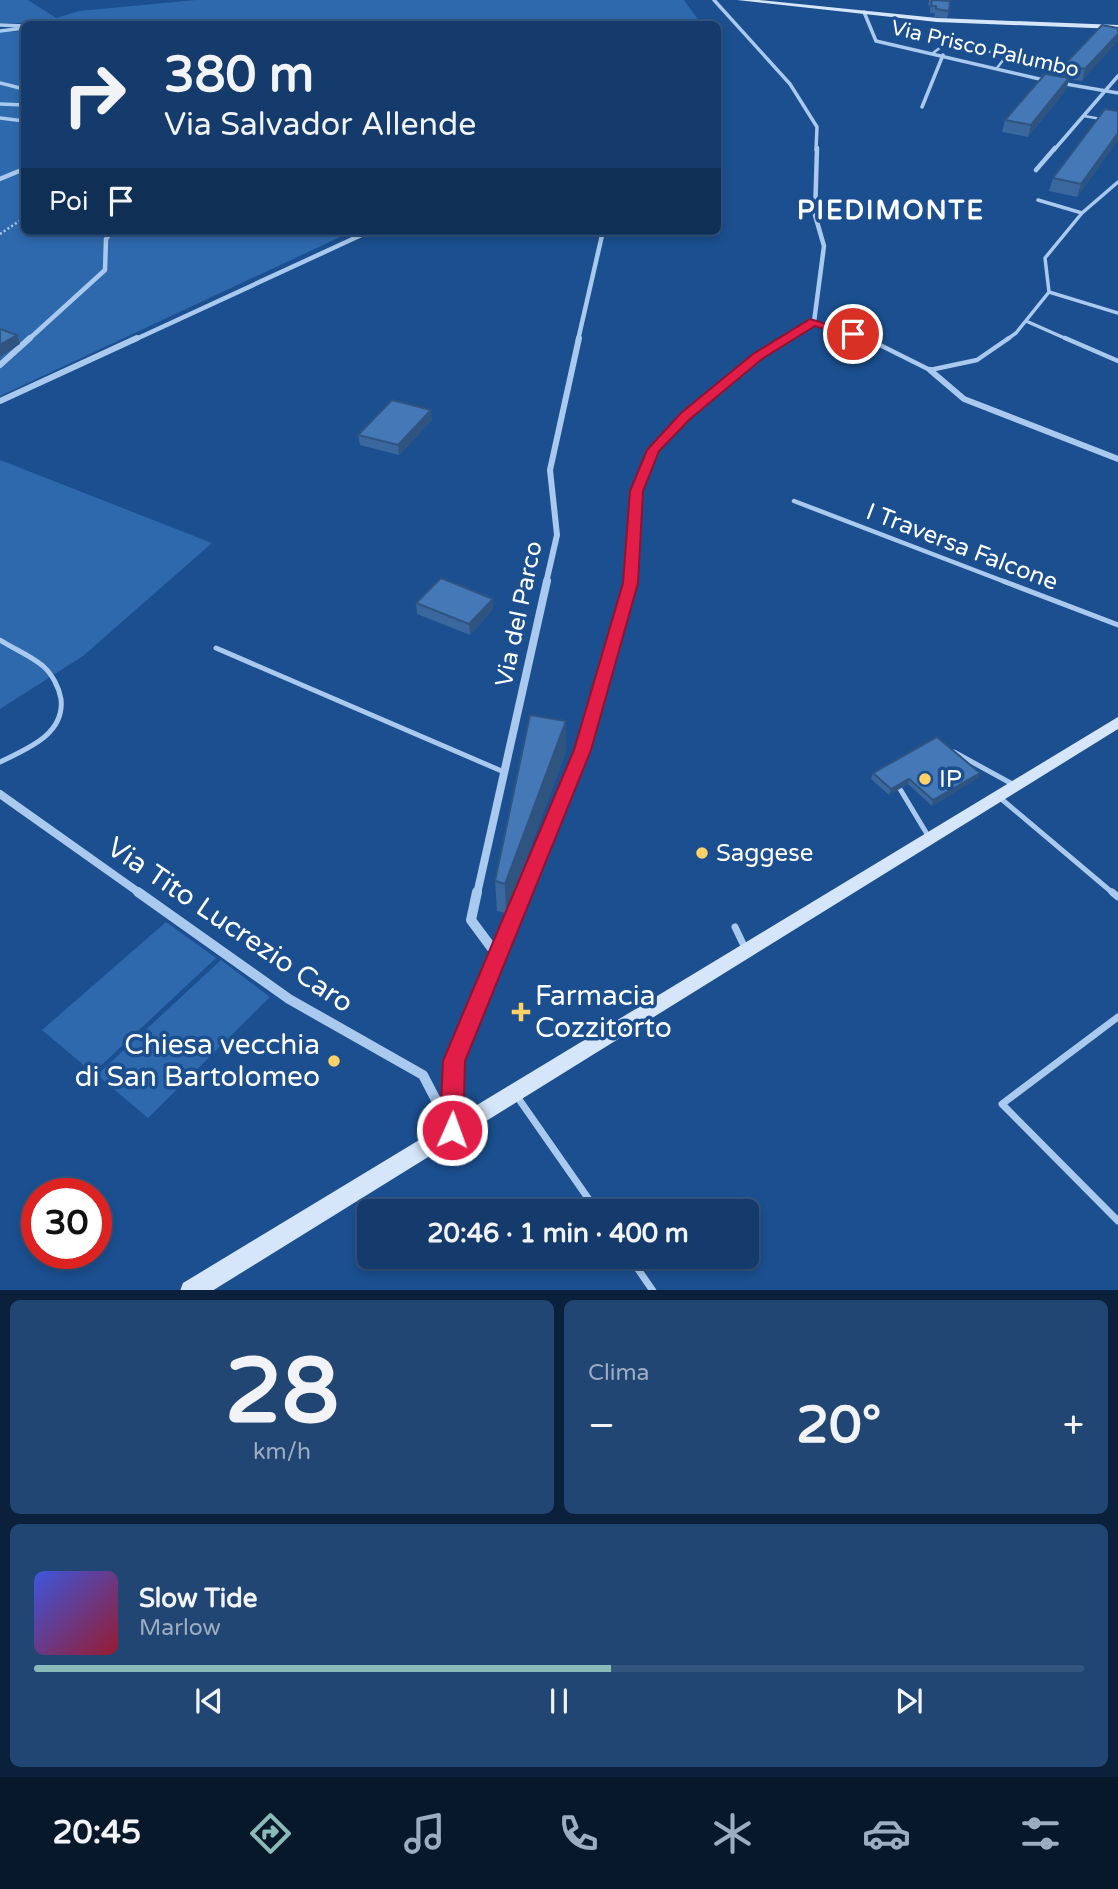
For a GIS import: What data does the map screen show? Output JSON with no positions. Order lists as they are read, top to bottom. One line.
{"streets":{"street":["Via Prisco Palumbo","Via del Parco","Via Tito Lucrezio Caro"],"lane":["I Traversa Falcone"]},"districts":["PIEDIMONTE"],"places":{"other":["IP","Saggese","Chiesa vecchia di San Bartolomeo"],"health":["Farmacia Cozzitorto"]},"page":{"turn":["380 m","Via Salvador Allende"],"then":"Poi","limit":"30","trip":"20:46 · 1 min · 400 m","tile":[["28","km/h"],"Clima"],"heat":["−","20°","+"],"song":["Slow Tide","Marlow"],"tabs":"20:45"}}
